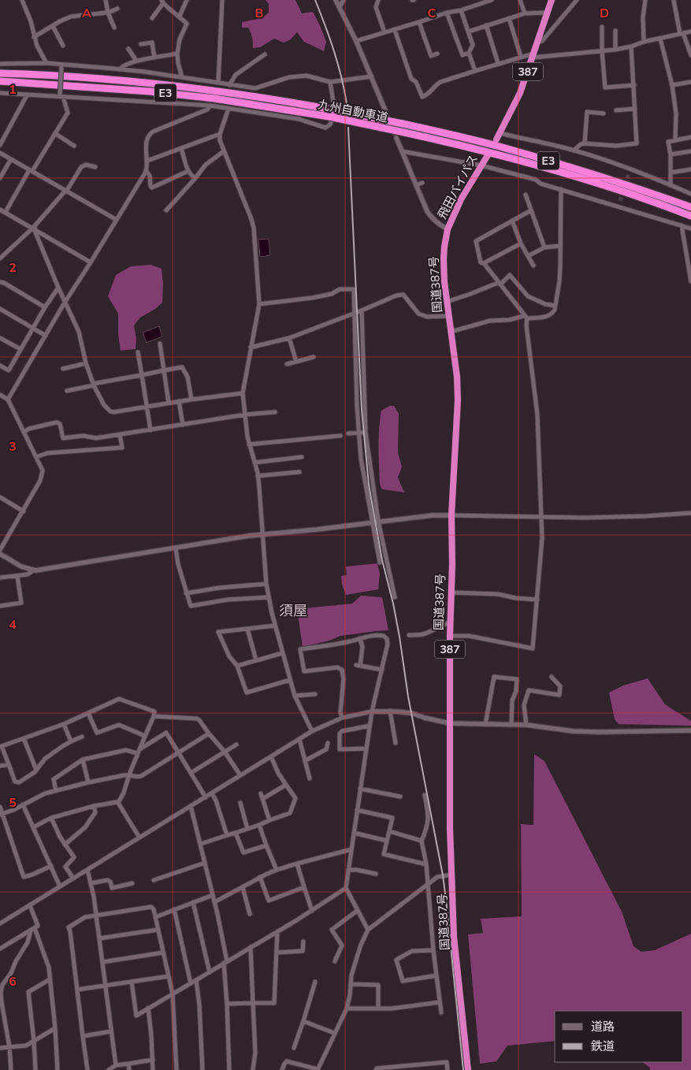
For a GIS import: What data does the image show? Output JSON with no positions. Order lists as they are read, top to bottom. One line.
{"streets":{"highway":["387","E3","九州自動車道","飛田バイパス","国道387号"]},"crossings":[["飛田バイパス","国道387号"]],"districts":["須屋"],"legend":["道路","鉄道"],"grid":{"columns":["A","B","C","D"],"rows":["1","2","3","4","5","6"]}}
